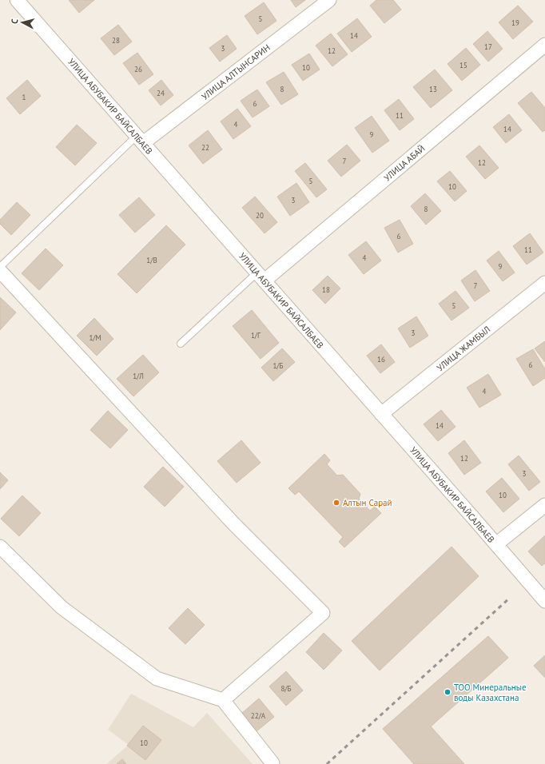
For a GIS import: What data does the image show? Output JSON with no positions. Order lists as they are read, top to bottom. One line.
{"streets":{"street":["УЛИЦА АЛТЫНСАРИН","УЛИЦА АБУБАКИР БАЙСАЛБАЕВ","УЛИЦА АБАЙ","УЛИЦА ЖАМБЫЛ"]},"crossings":[["УЛИЦА АЛТЫНСАРИН","УЛИЦА АБУБАКИР БАЙСАЛБАЕВ"],["УЛИЦА АБУБАКИР БАЙСАЛБАЕВ","УЛИЦА АБАЙ"],["УЛИЦА АБУБАКИР БАЙСАЛБАЕВ","УЛИЦА ЖАМБЫЛ"]],"places":["Алтын Сарай","ТОО Минеральные воды Казахстана"],"house_numbers":["5","19","14","28","17","3","12","15","10","26","8","13","24","1","6","11","4","14","9","22","7","12","5","10","3","8","20","6","11","4","1/В","9","7","18","5","3","1/Г","1/М","16","6","1/Б","1/Л","4","14","12","3","10","8/Б","22/А","10"],"north":"left"}
